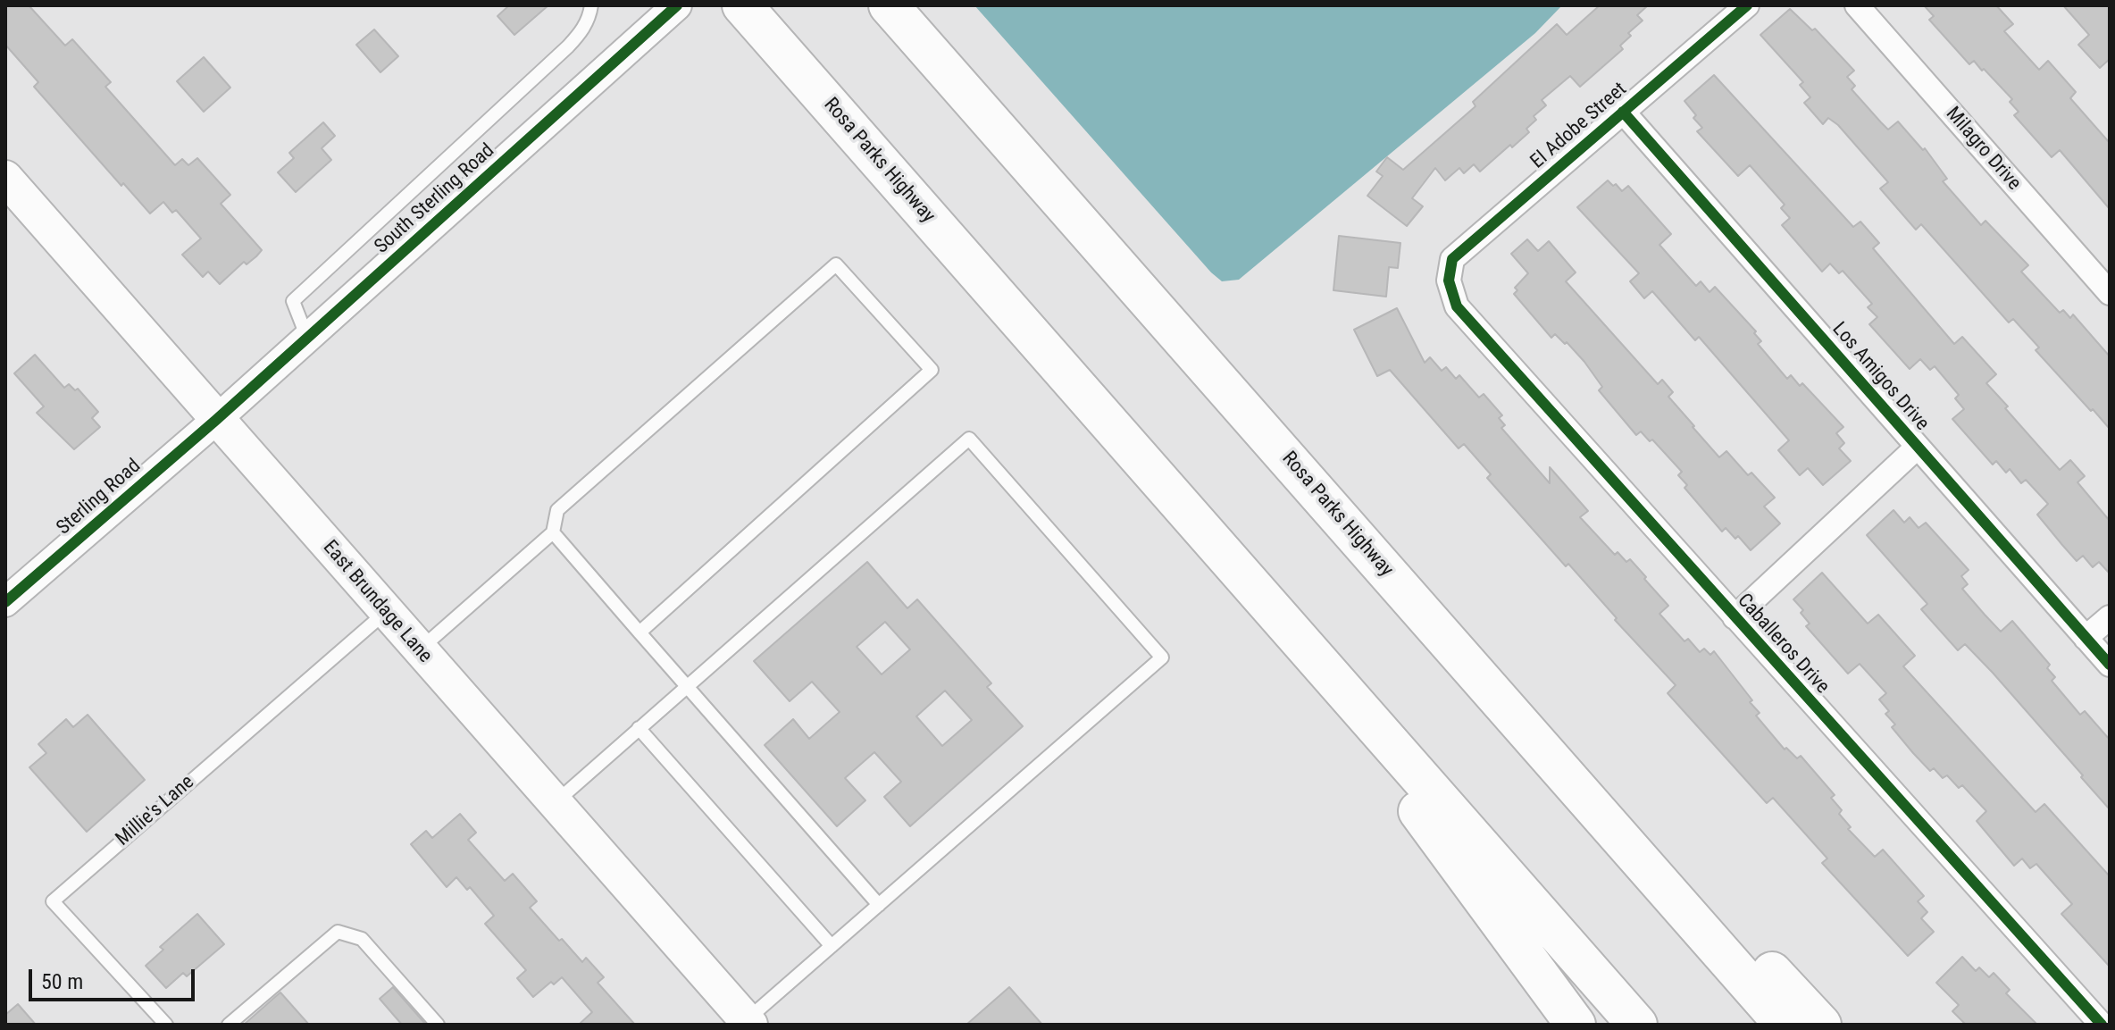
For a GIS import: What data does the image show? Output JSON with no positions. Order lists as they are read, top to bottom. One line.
{"streets":{"highway":["Rosa Parks Highway"],"main road":["East Brundage Lane"],"street":["El Adobe Street","Milagro Drive","South Sterling Road","Los Amigos Drive","Sterling Road","Caballeros Drive"],"lane":["Millie's Lane"]},"crossings":[["El Adobe Street","Los Amigos Drive"],["El Adobe Street","Caballeros Drive"],["South Sterling Road","Sterling Road"],["South Sterling Road","East Brundage Lane"],["Sterling Road","East Brundage Lane"],["East Brundage Lane","Millie's Lane"]],"scale_bar":"50 m"}
